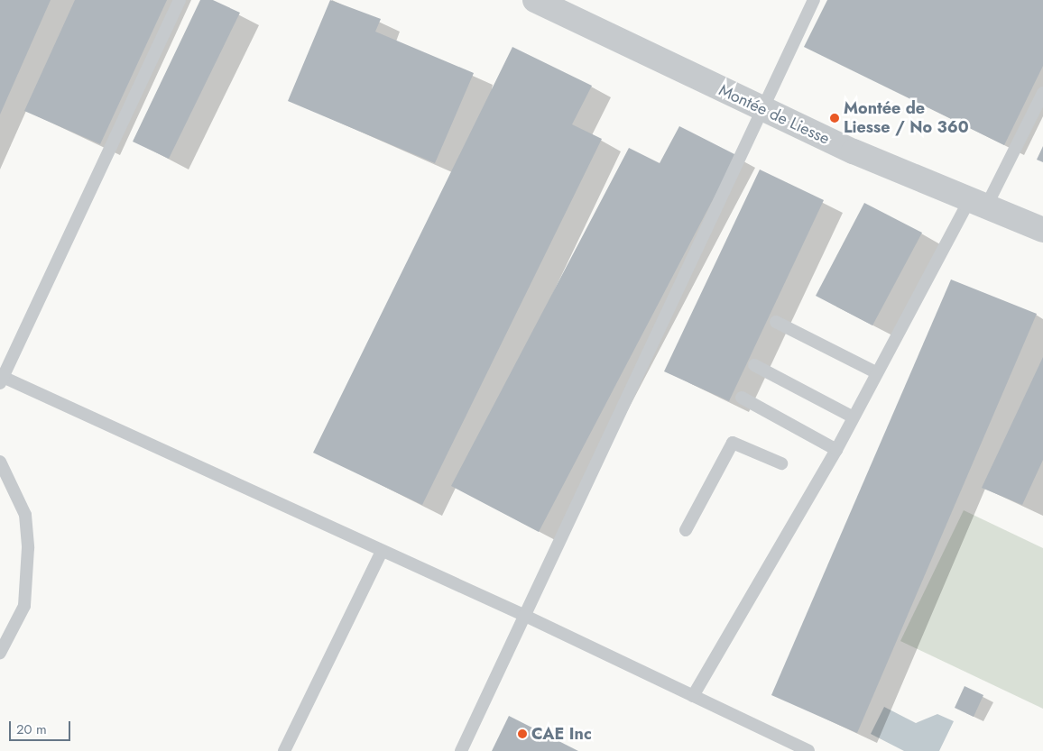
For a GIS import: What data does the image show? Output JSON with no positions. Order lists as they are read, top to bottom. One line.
{"streets":{"street":["Montée de Liesse"]},"places":["Montée de Liesse / No 360","CAE Inc"],"scale_bar":"20 m"}
